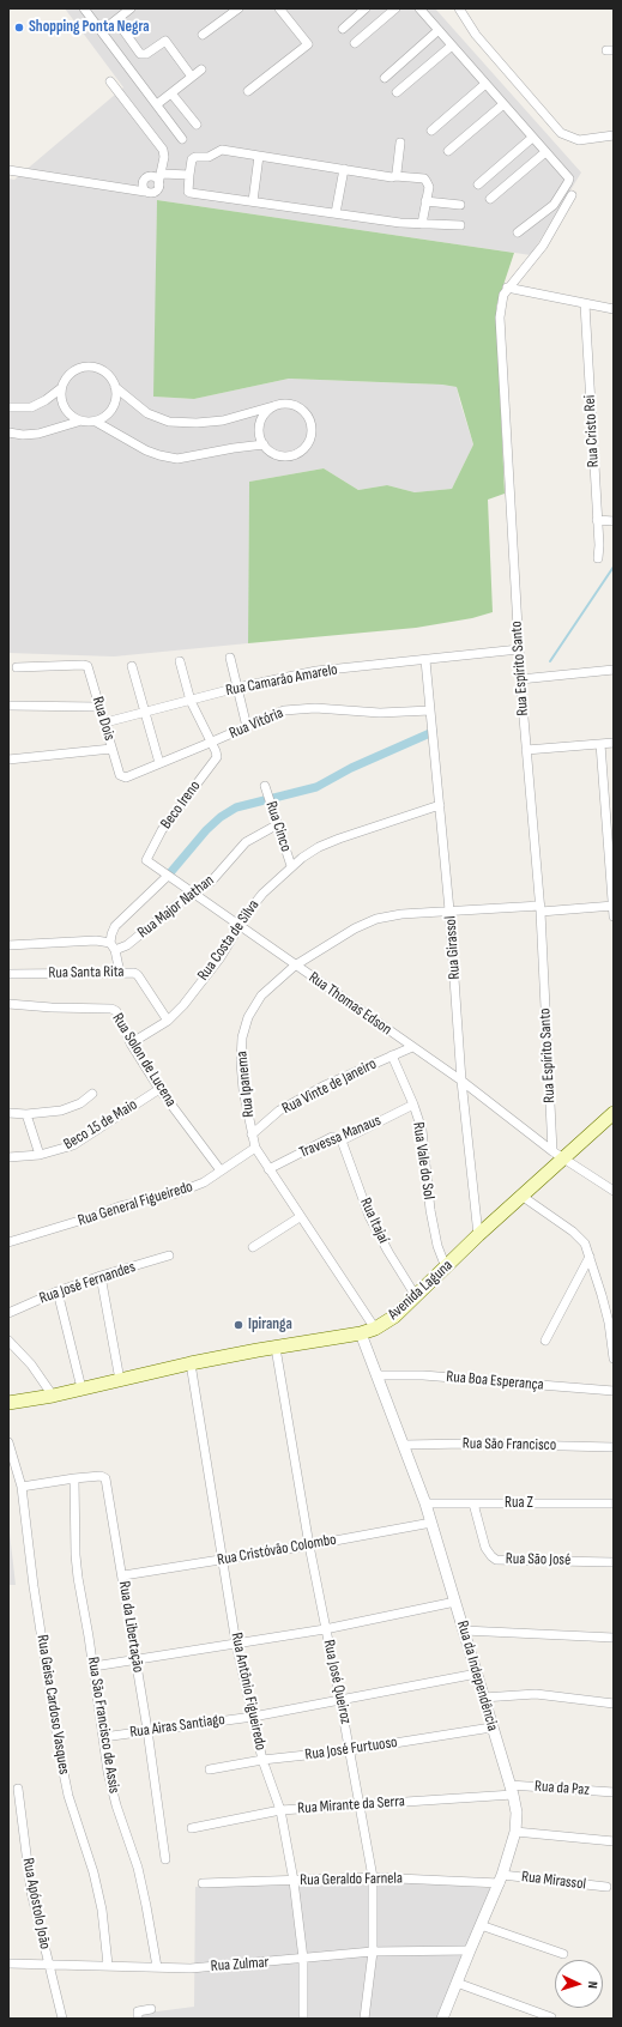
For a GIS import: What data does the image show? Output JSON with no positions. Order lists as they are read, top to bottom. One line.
{"streets":{"main road":["Avenida Laguna"],"street":["Rua Cristo Rei","Rua Espírito Santo","Rua Camarão Amarelo","Rua Dois","Rua Vitória","Beco Ireno","Rua Cinco","Rua Major Nathan","Rua Costa de Silva","Rua Girassol","Rua Santa Rita","Rua Thomas Edson","Rua Solon de Lucena","Rua Ipanema","Rua Vinte de Janeiro","Beco 15 de Maio","Travessa Manaus","Rua Vale do Sol","Rua General Figueiredo","Rua Itajaí","Rua José Fernandes","Rua Boa Esperança","Rua São Francisco","Rua Z","Rua Cristóvão Colombo","Rua São José","Rua da Libertação","Rua da Independência","Rua José Queiroz","Rua Antônio Figueiredo","Rua Geisa Cardoso Vasques","Rua São Francisco de Assis","Rua Airas Santiago","Rua José Furtuoso","Rua da Paz","Rua Mirante da Serra","Rua Geraldo Farnela","Rua Mirassol","Rua Apóstolo João","Rua Zulmar"]},"crossings":[["Rua Espírito Santo","Rua Camarão Amarelo"],["Rua Espírito Santo","Rua Thomas Edson"],["Rua Espírito Santo","Rua Ipanema"],["Rua Espírito Santo","Avenida Laguna"],["Rua Camarão Amarelo","Rua Dois"],["Rua Camarão Amarelo","Rua Girassol"],["Rua Dois","Rua Vitória"],["Rua Vitória","Beco Ireno"],["Rua Vitória","Rua Girassol"],["Beco Ireno","Rua Thomas Edson"],["Rua Cinco","Rua Major Nathan"],["Rua Cinco","Rua Costa de Silva"],["Rua Major Nathan","Rua Thomas Edson"],["Rua Costa de Silva","Rua Girassol"],["Rua Costa de Silva","Rua Santa Rita"],["Rua Costa de Silva","Rua Thomas Edson"],["Rua Costa de Silva","Rua Solon de Lucena"],["Rua Girassol","Rua Thomas Edson"],["Rua Girassol","Rua Ipanema"],["Rua Girassol","Avenida Laguna"],["Rua Thomas Edson","Rua Ipanema"],["Rua Thomas Edson","Rua Vinte de Janeiro"],["Rua Thomas Edson","Avenida Laguna"],["Rua Solon de Lucena","Beco 15 de Maio"],["Rua Solon de Lucena","Rua General Figueiredo"],["Rua Ipanema","Rua Vinte de Janeiro"],["Rua Ipanema","Travessa Manaus"],["Rua Ipanema","Rua General Figueiredo"],["Rua Ipanema","Avenida Laguna"],["Rua Vinte de Janeiro","Rua Vale do Sol"],["Travessa Manaus","Rua Vale do Sol"],["Travessa Manaus","Rua Itajaí"],["Rua Vale do Sol","Avenida Laguna"],["Rua Itajaí","Avenida Laguna"],["Avenida Laguna","Rua da Independência"],["Avenida Laguna","Rua José Queiroz"],["Avenida Laguna","Rua Antônio Figueiredo"],["Rua Boa Esperança","Rua da Independência"],["Rua São Francisco","Rua da Independência"],["Rua Z","Rua São José"],["Rua Z","Rua da Independência"],["Rua Cristóvão Colombo","Rua da Libertação"],["Rua Cristóvão Colombo","Rua da Independência"],["Rua Cristóvão Colombo","Rua José Queiroz"],["Rua Cristóvão Colombo","Rua Antônio Figueiredo"],["Rua da Libertação","Rua Geisa Cardoso Vasques"],["Rua da Libertação","Rua São Francisco de Assis"],["Rua da Libertação","Rua Airas Santiago"],["Rua da Independência","Rua Airas Santiago"],["Rua da Independência","Rua José Furtuoso"],["Rua da Independência","Rua da Paz"],["Rua da Independência","Rua Mirante da Serra"],["Rua da Independência","Rua Geraldo Farnela"],["Rua da Independência","Rua Mirassol"],["Rua da Independência","Rua Zulmar"],["Rua José Queiroz","Rua Airas Santiago"],["Rua José Queiroz","Rua José Furtuoso"],["Rua José Queiroz","Rua Mirante da Serra"],["Rua José Queiroz","Rua Geraldo Farnela"],["Rua José Queiroz","Rua Zulmar"],["Rua Antônio Figueiredo","Rua Airas Santiago"],["Rua Antônio Figueiredo","Rua José Furtuoso"],["Rua Antônio Figueiredo","Rua Mirante da Serra"],["Rua Antônio Figueiredo","Rua Geraldo Farnela"],["Rua Antônio Figueiredo","Rua Zulmar"],["Rua Geisa Cardoso Vasques","Rua Zulmar"],["Rua São Francisco de Assis","Rua Airas Santiago"],["Rua São Francisco de Assis","Rua Zulmar"],["Rua da Paz","Rua Mirante da Serra"],["Rua Geraldo Farnela","Rua Mirassol"],["Rua Apóstolo João","Rua Zulmar"]],"places":["Shopping Ponta Negra","Ipiranga"],"north":"right"}
